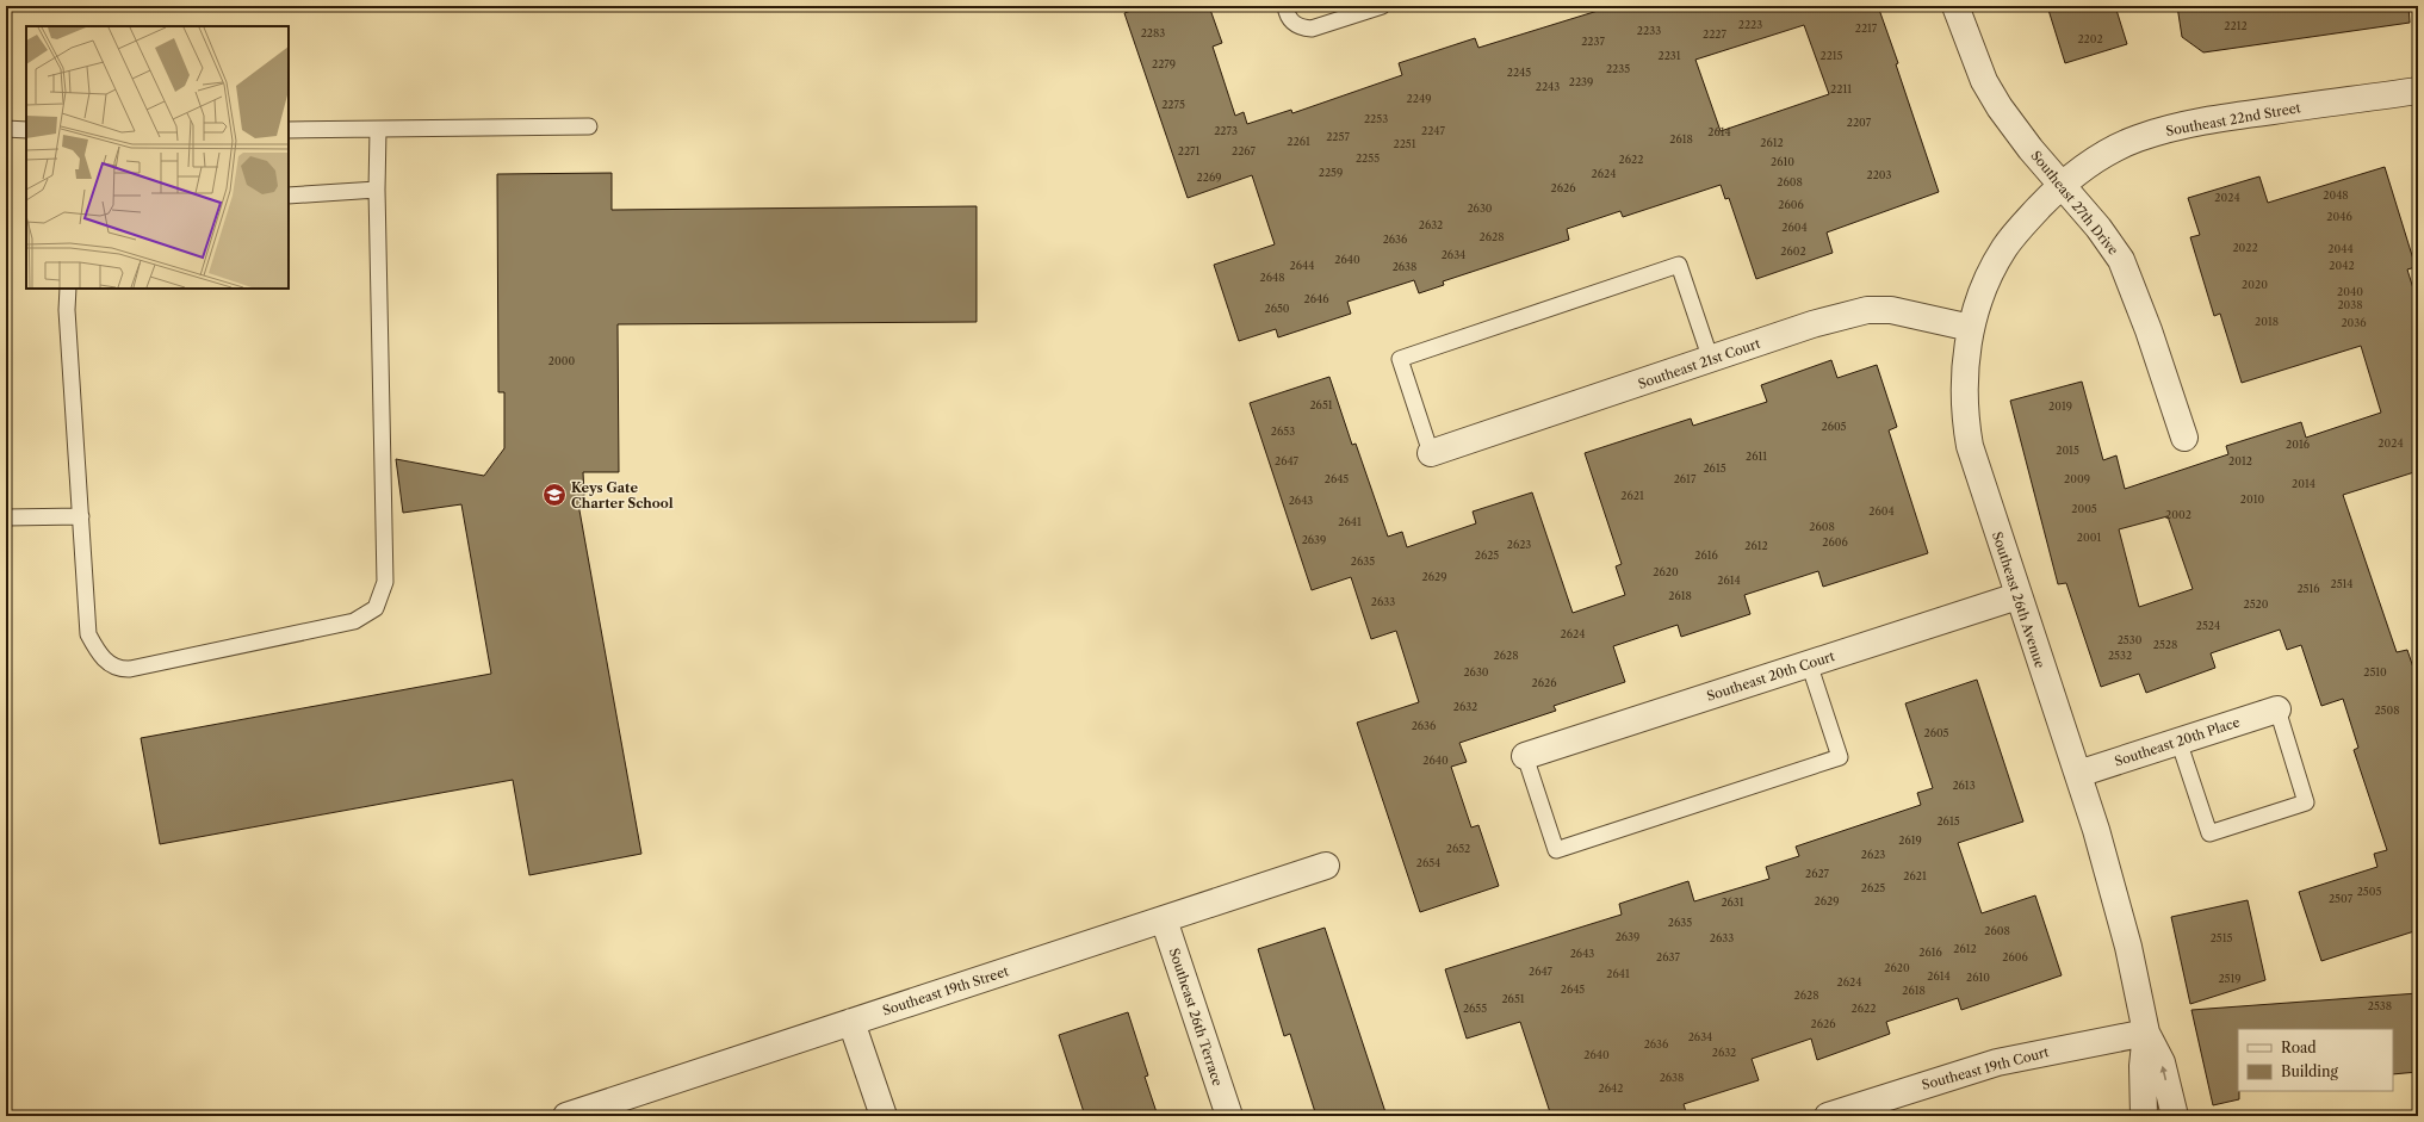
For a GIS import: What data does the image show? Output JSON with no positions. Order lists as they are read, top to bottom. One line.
{"streets":{"street":["Southeast 22nd Street","Southeast 27th Drive","Southeast 21st Court","Southeast 26th Avenue","Southeast 20th Court","Southeast 20th Place","Southeast 19th Street","Southeast 26th Terrace","Southeast 19th Court"]},"crossings":[["Southeast 22nd Street","Southeast 27th Drive"],["Southeast 22nd Street","Southeast 26th Avenue"],["Southeast 27th Drive","Southeast 26th Avenue"],["Southeast 21st Court","Southeast 26th Avenue"],["Southeast 26th Avenue","Southeast 20th Court"],["Southeast 26th Avenue","Southeast 20th Place"],["Southeast 26th Avenue","Southeast 19th Court"],["Southeast 19th Street","Southeast 26th Terrace"]],"places":{"school or university":["Keys Gate Charter School"]},"house_numbers":["2223","2212","2217","2233","2283","2227","2202","2237","2231","2215","2279","2235","2245","2239","2243","2211","2249","2275","2253","2207","2273","2247","2614","2257","2618","2261","2612","2251","2271","2267","2255","2622","2610","2259","2624","2203","2269","2608","2626","2048","2024","2606","2630","2046","2632","2604","2628","2636","2022","2044","2602","2634","2640","2644","2042","2638","2648","2020","2040","2646","2038","2650","2018","2036","2000","2651","2019","2605","2653","2024","2016","2015","2611","2647","2012","2615","2645","2617","2009","2014","2621","2010","2643","2005","2604","2002","2641","2608","2001","2639","2606","2623","2612","2625","2616","2635","2620","2629","2614","2514","2516","2618","2633","2520","2524","2624","2530","2528","2628","2532","2630","2510","2626","2632","2508","2636","2605","2640","2613","2615","2619","2652","2623","2654","2627","2621","2625","2505","2507","2629","2631","2635","2608","2639","2633","2515","2612","2616","2643","2637","2606","2620","2647","2641","2614","2610","2519","2624","2645","2618","2628","2651","2538","2655","2622","2626","2634","2636","2632","2640","2638","2642"],"legend":["Road","Building"]}
